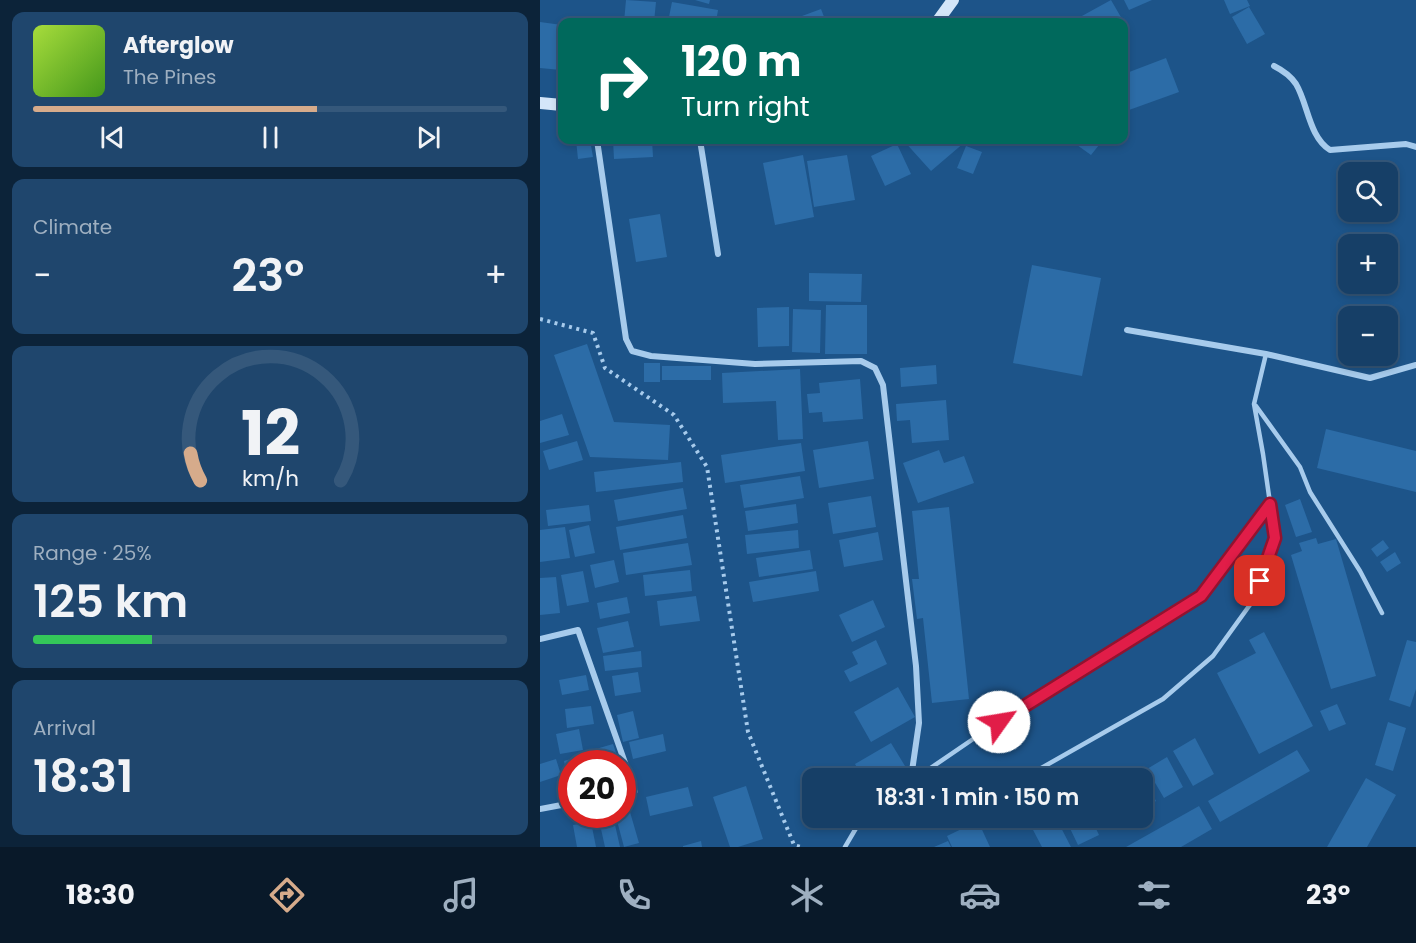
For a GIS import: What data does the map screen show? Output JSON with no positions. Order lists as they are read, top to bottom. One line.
{"page":{"turn":["120 m","Turn right"],"song":["Afterglow","The Pines"],"map_buttons":["+","−"],"tile":["Climate",["Range · 25%","125 km"],["Arrival","18:31"]],"heat":["−","23°","+"],"limit":"20","trip":"18:31 · 1 min · 150 m","tabs":["18:30","23°"],"gauge":["12","km/h"]}}
